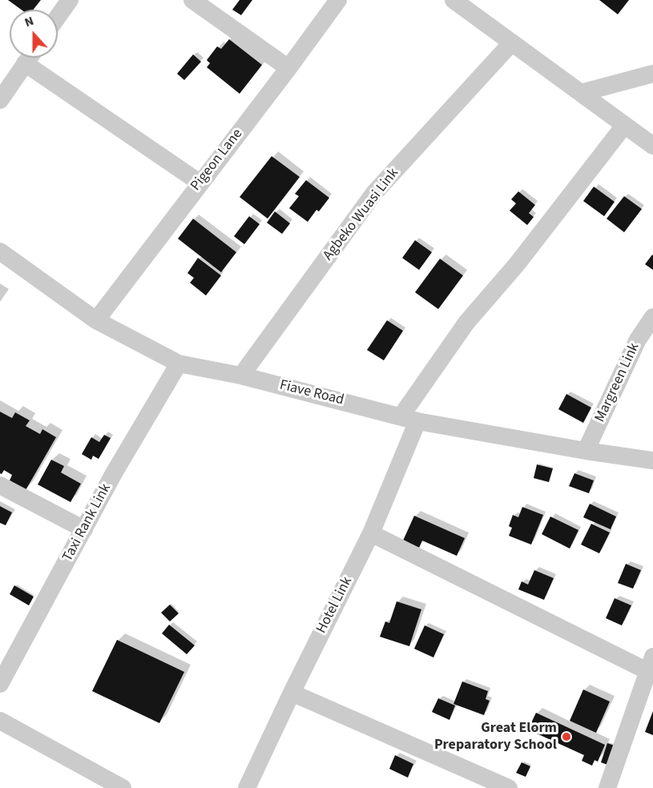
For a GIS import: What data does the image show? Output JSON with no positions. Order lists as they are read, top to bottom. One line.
{"streets":{"street":["Pigeon Lane","Agbeko Wuasi Link","Margreen Link","Fiave Road","Taxi Rank Link","Hotel Link"]},"crossings":[["Pigeon Lane","Fiave Road"],["Agbeko Wuasi Link","Fiave Road"],["Margreen Link","Fiave Road"],["Fiave Road","Taxi Rank Link"],["Fiave Road","Hotel Link"]],"places":["Great Elorm Preparatory School"],"north":"top"}
